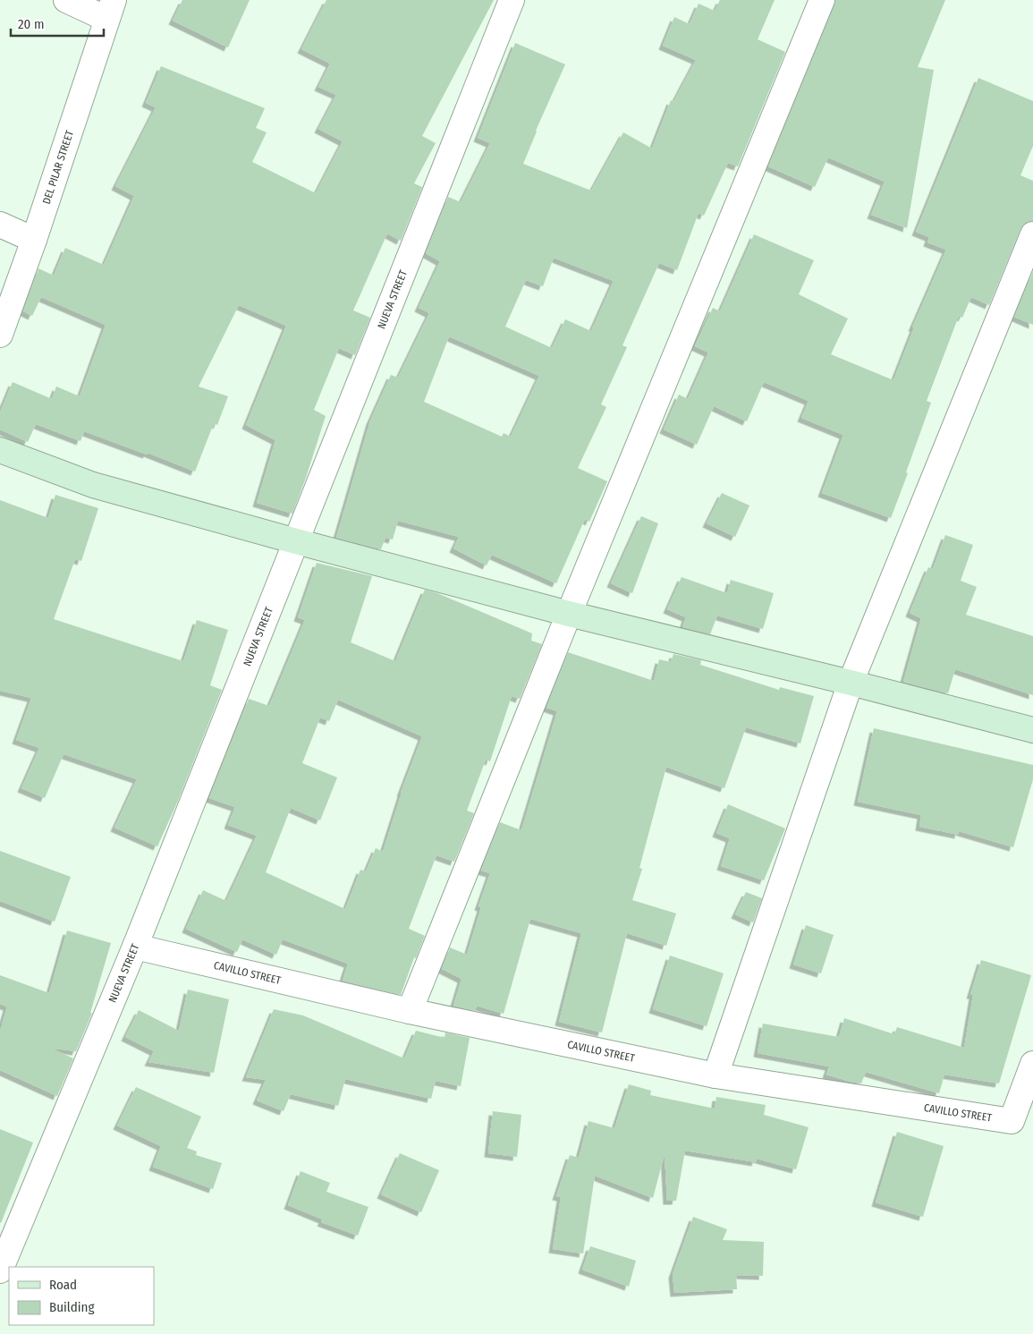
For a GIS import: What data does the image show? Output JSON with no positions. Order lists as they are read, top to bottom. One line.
{"streets":{"street":["DEL PILAR STREET","NUEVA STREET","CAVILLO STREET"]},"crossings":[["NUEVA STREET","CAVILLO STREET"]],"legend":["Road","Building"],"scale_bar":"20 m"}
